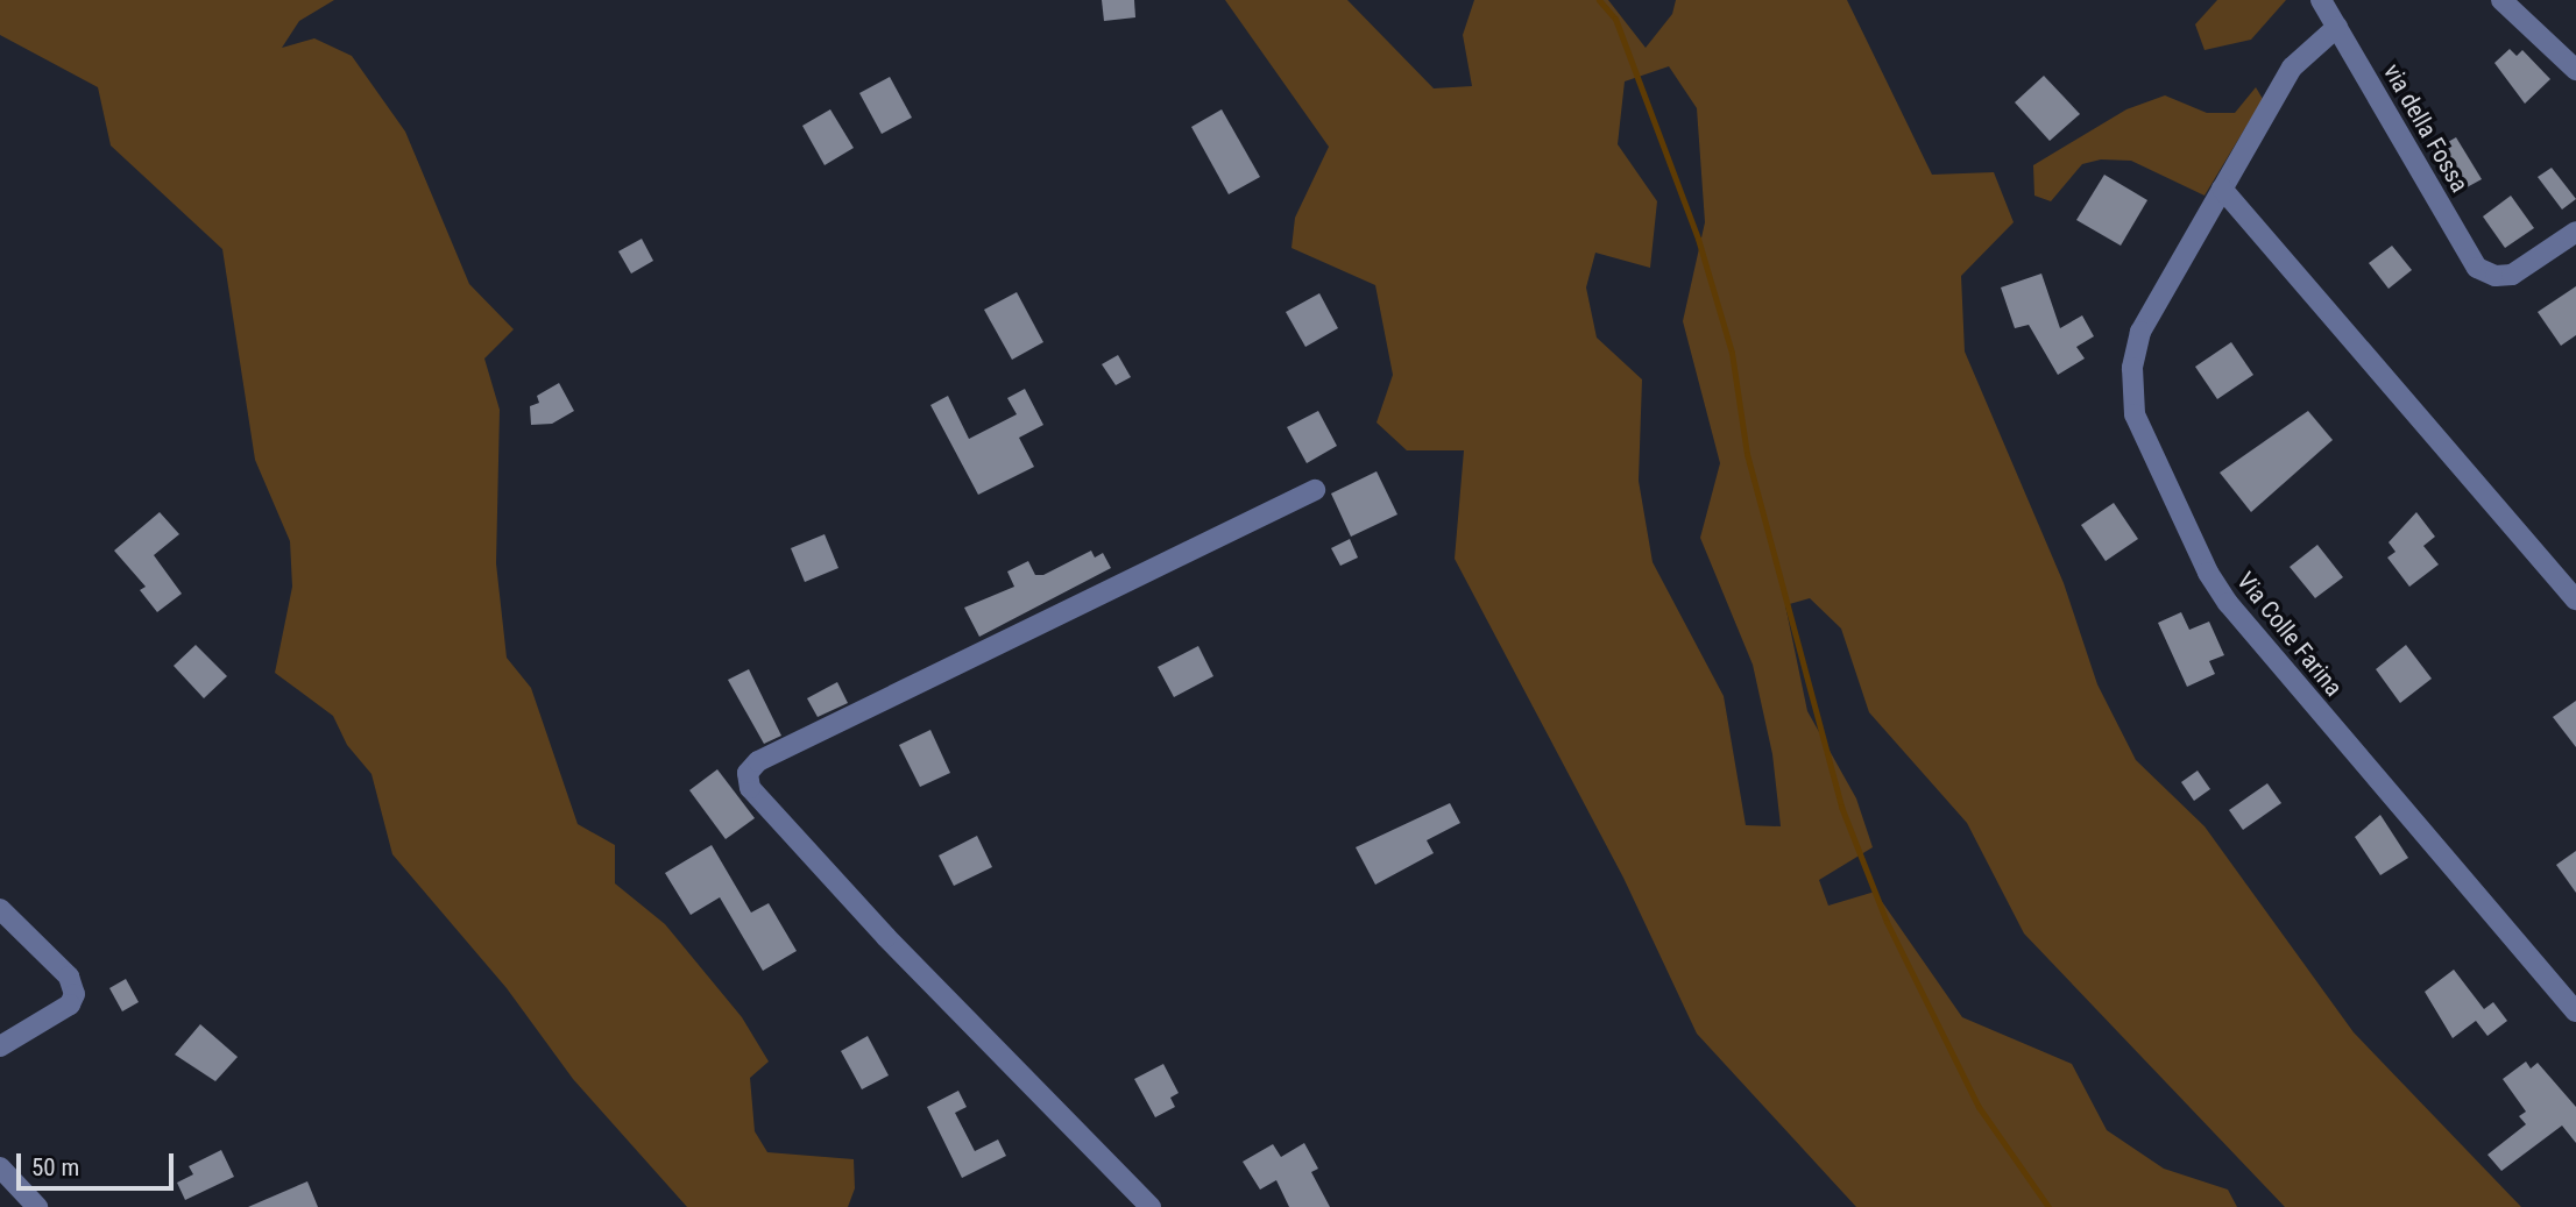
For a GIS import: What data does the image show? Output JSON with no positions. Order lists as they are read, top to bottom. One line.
{"streets":{"street":["via della Fossa","Via Colle Farina"]},"crossings":[["via della Fossa","Via Colle Farina"]],"scale_bar":"50 m"}
